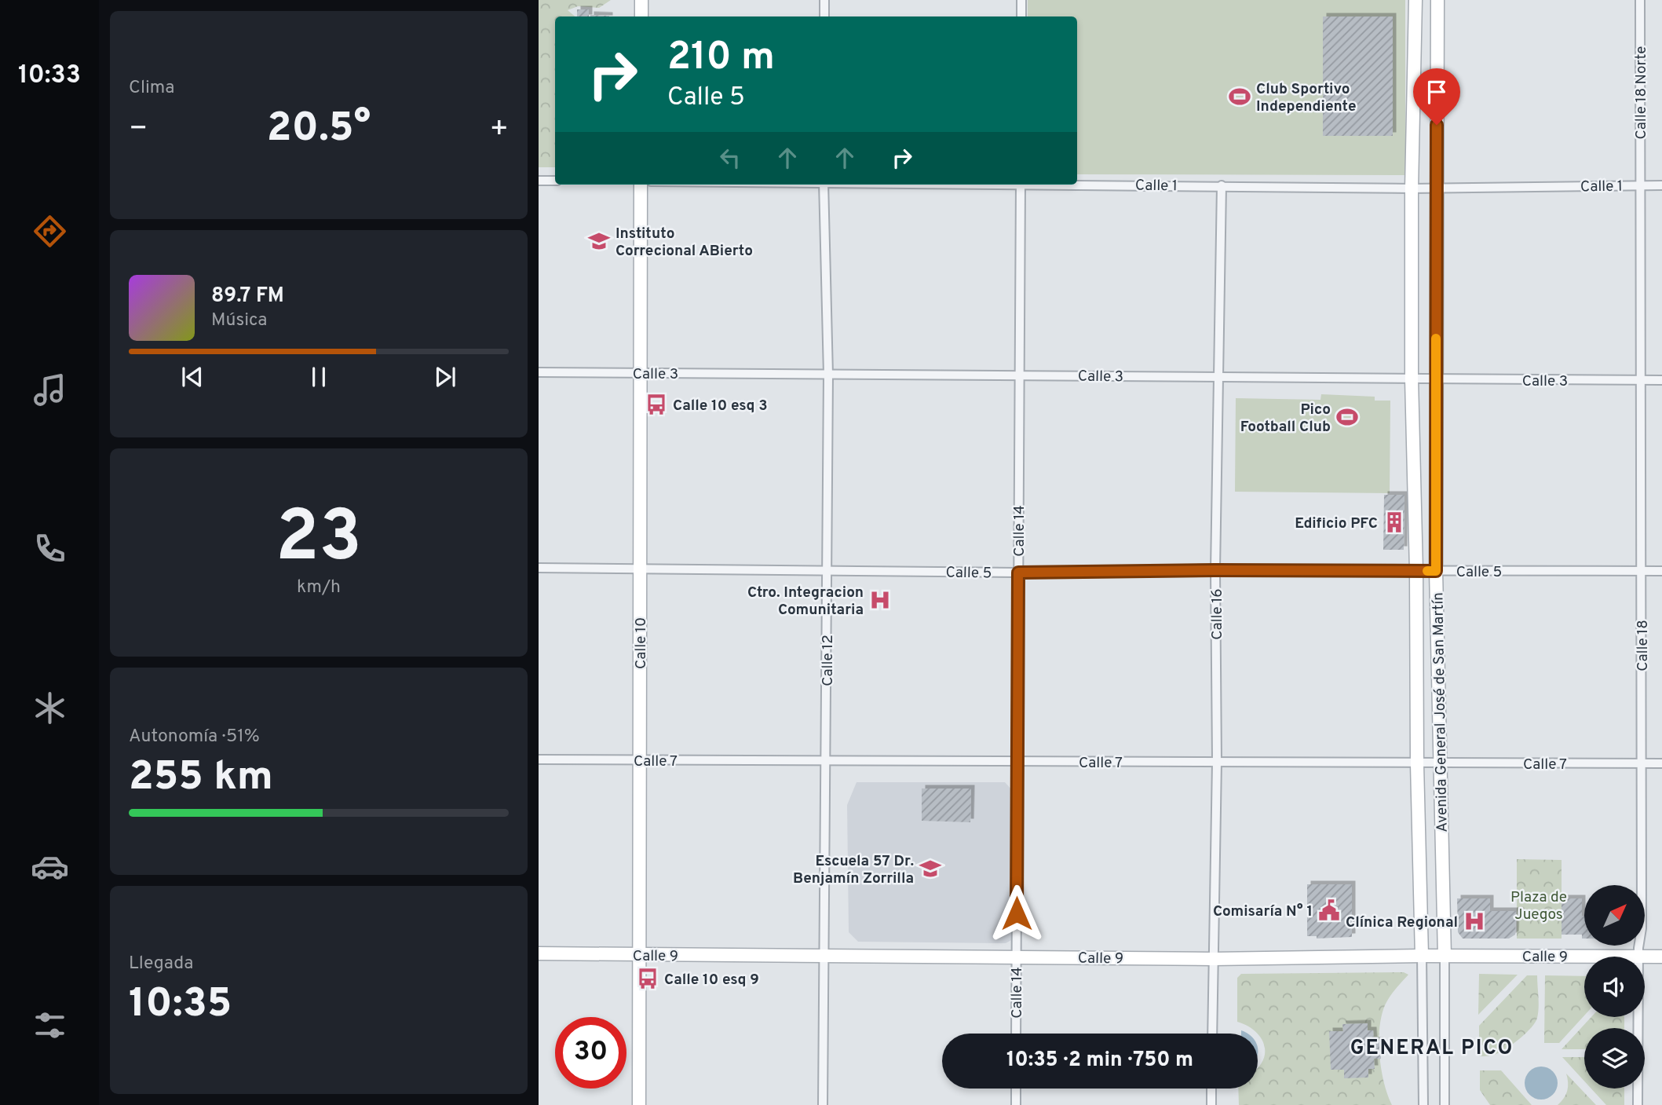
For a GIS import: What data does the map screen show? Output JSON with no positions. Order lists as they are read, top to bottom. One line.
{"streets":{"main road":["Calle 10","Avenida General José de San Martín","Calle 9"],"street":["Calle 18 Norte","Calle 1","Calle 3","Calle 14","Calle 5","Calle 16","Calle 18","Calle 12","Calle 7"]},"crossings":[["Calle 18 Norte","Calle 1"],["Calle 18 Norte","Calle 18"],["Calle 1","Calle 16"],["Calle 1","Calle 18"],["Calle 1","Avenida General José de San Martín"],["Calle 3","Calle 14"],["Calle 3","Calle 16"],["Calle 3","Calle 10"],["Calle 3","Calle 18"],["Calle 3","Calle 12"],["Calle 3","Avenida General José de San Martín"],["Calle 14","Calle 5"],["Calle 14","Calle 7"],["Calle 14","Calle 9"],["Calle 5","Calle 16"],["Calle 5","Calle 10"],["Calle 5","Calle 18"],["Calle 5","Calle 12"],["Calle 5","Avenida General José de San Martín"],["Calle 16","Calle 7"],["Calle 16","Calle 9"],["Calle 10","Calle 7"],["Calle 10","Calle 9"],["Calle 18","Calle 7"],["Calle 18","Calle 9"],["Calle 12","Calle 7"],["Calle 12","Calle 9"],["Avenida General José de San Martín","Calle 7"],["Avenida General José de San Martín","Calle 9"]],"districts":["GENERAL PICO"],"parks":["Plaza de Juegos"],"places":{"sports":["Club Sportivo Independiente","Pico Football Club"],"school or university":["Instituto Correcional ABierto","Escuela 57 Dr. Benjamín Zorrilla"],"bus stop":["Calle 10 esq 3","Calle 10 esq 9"],"building":["Edificio PFC"],"hospital":["Ctro. Integracion Comunitaria","Clínica Regional"],"public building":["Comisaría N° 1"]},"north":"top right","page":{"tabs":"10:33","tile":["Clima",["23","km/h"],["Autonomía · 51%","255 km"],["Llegada","10:35"]],"turn":["210 m","Calle 5"],"heat":["−","20.5°","+"],"song":["89.7 FM","Música"],"limit":"30","trip":"10:35 · 2 min · 750 m"}}
